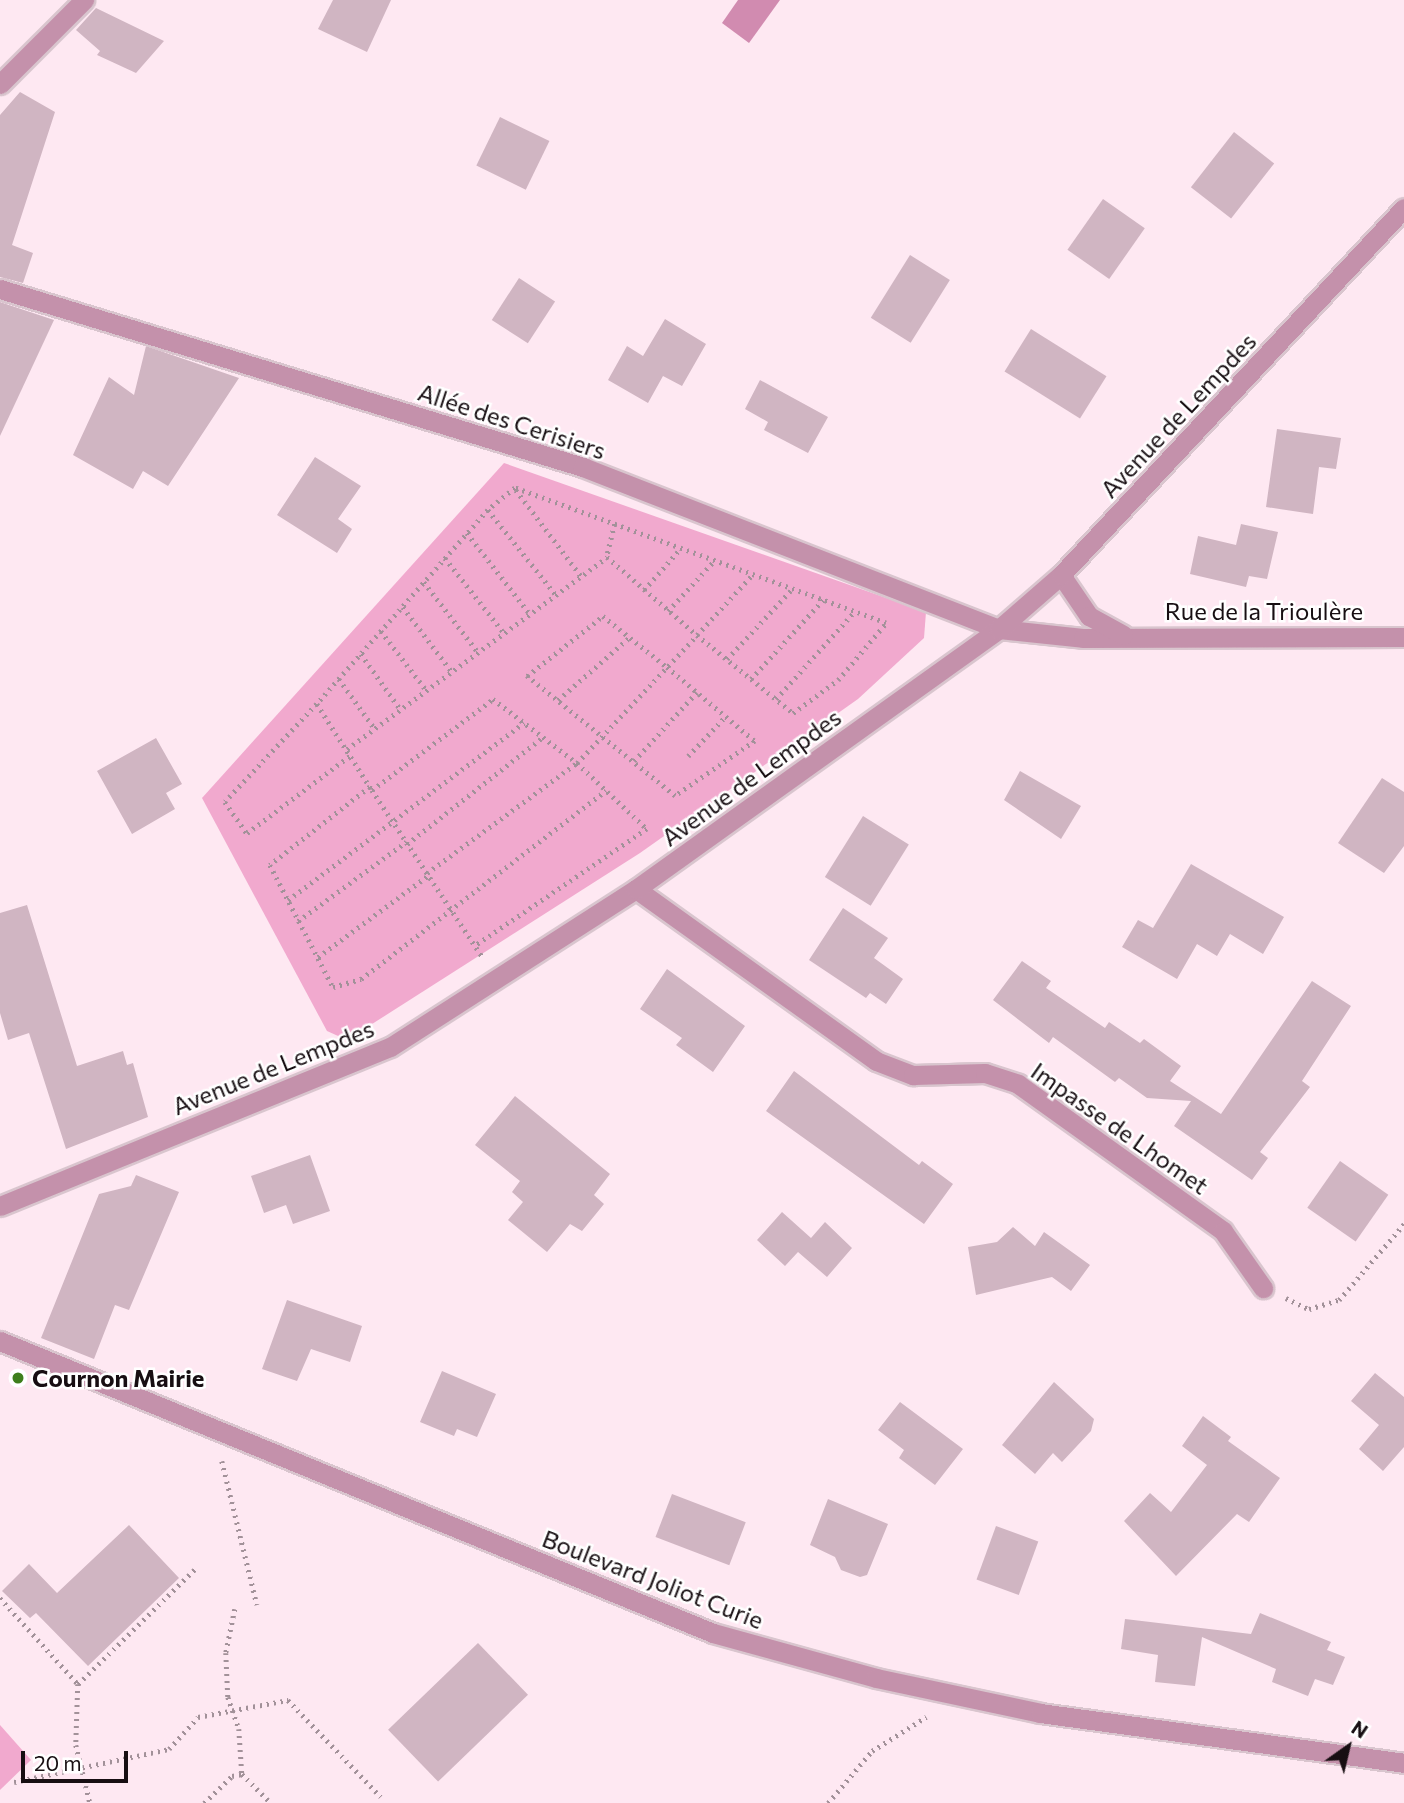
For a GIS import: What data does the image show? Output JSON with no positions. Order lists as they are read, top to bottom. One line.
{"streets":{"street":["Avenue de Lempdes","Allée des Cerisiers","Rue de la Trioulère","Impasse de Lhomet","Boulevard Joliot Curie"]},"crossings":[["Avenue de Lempdes","Allée des Cerisiers"],["Avenue de Lempdes","Rue de la Trioulère"],["Avenue de Lempdes","Impasse de Lhomet"],["Allée des Cerisiers","Rue de la Trioulère"]],"places":["Cournon Mairie"],"scale_bar":"20 m","north":"top right"}
